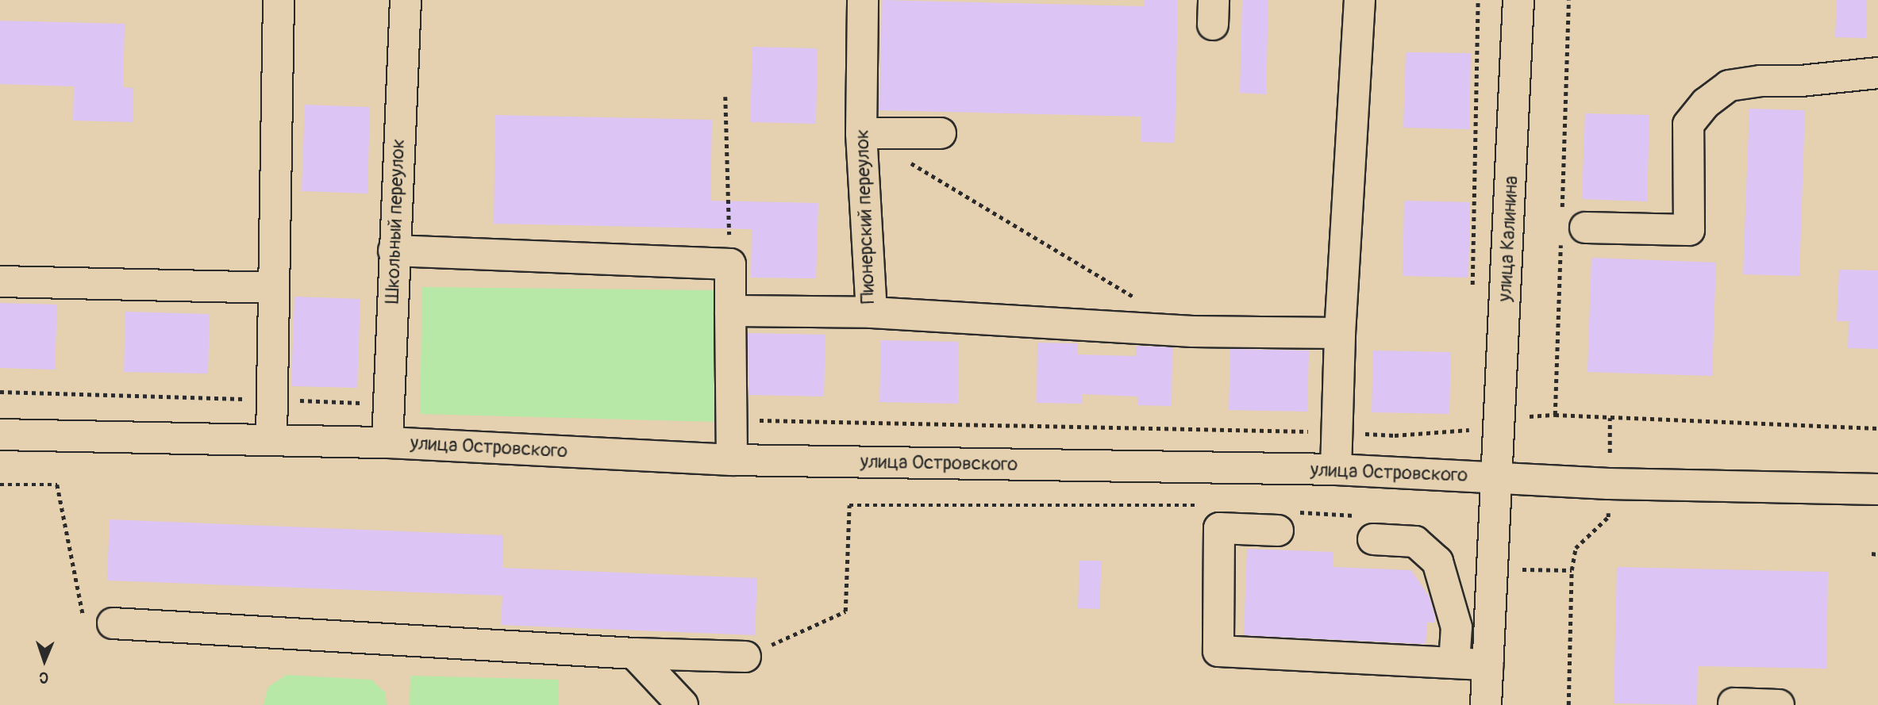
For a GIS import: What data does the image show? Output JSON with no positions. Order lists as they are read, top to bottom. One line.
{"streets":{"street":["Пионерский переулок","Школьный переулок","улица Калинина","улица Островского"]},"crossings":[["Школьный переулок","улица Островского"],["улица Калинина","улица Островского"]],"north":"bottom"}
